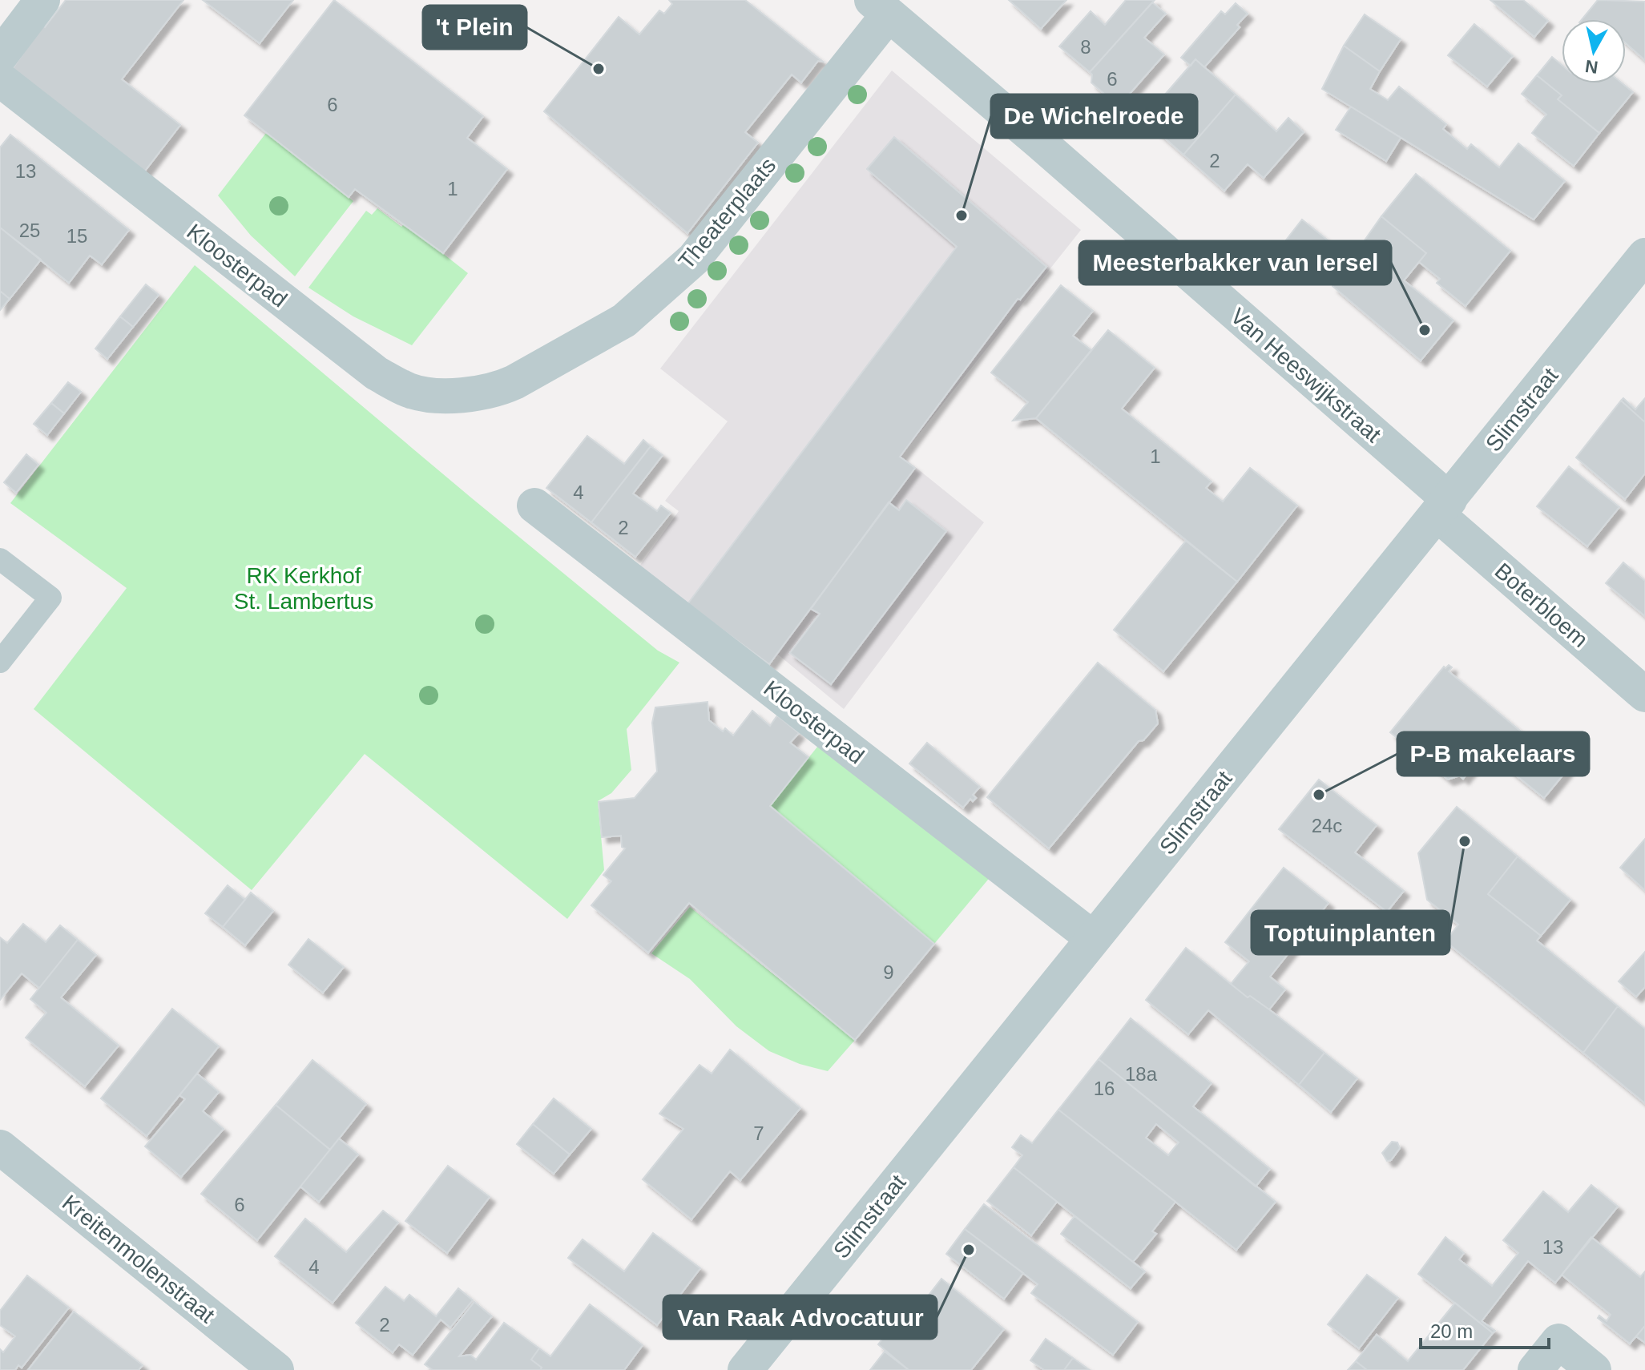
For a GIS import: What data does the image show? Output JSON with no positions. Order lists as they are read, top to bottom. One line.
{"streets":{"street":["Theaterplaats","Kloosterpad","Van Heeswijkstraat","Slimstraat","Boterbloem","Kreitenmolenstraat"]},"crossings":[["Theaterplaats","Kloosterpad"],["Theaterplaats","Van Heeswijkstraat"],["Kloosterpad","Slimstraat"],["Van Heeswijkstraat","Slimstraat"],["Van Heeswijkstraat","Boterbloem"],["Slimstraat","Boterbloem"]],"parks":["RK Kerkhof St. Lambertus"],"places":["'t Plein","De Wichelroede","Meesterbakker van Iersel","P-B makelaars","Toptuinplanten","Van Raak Advocatuur"],"house_numbers":["8","6","6","2","13","1","25","15","1","4","2","24c","9","18a","16","7","6","13","4","2"],"scale_bar":"20 m","north":"bottom"}
